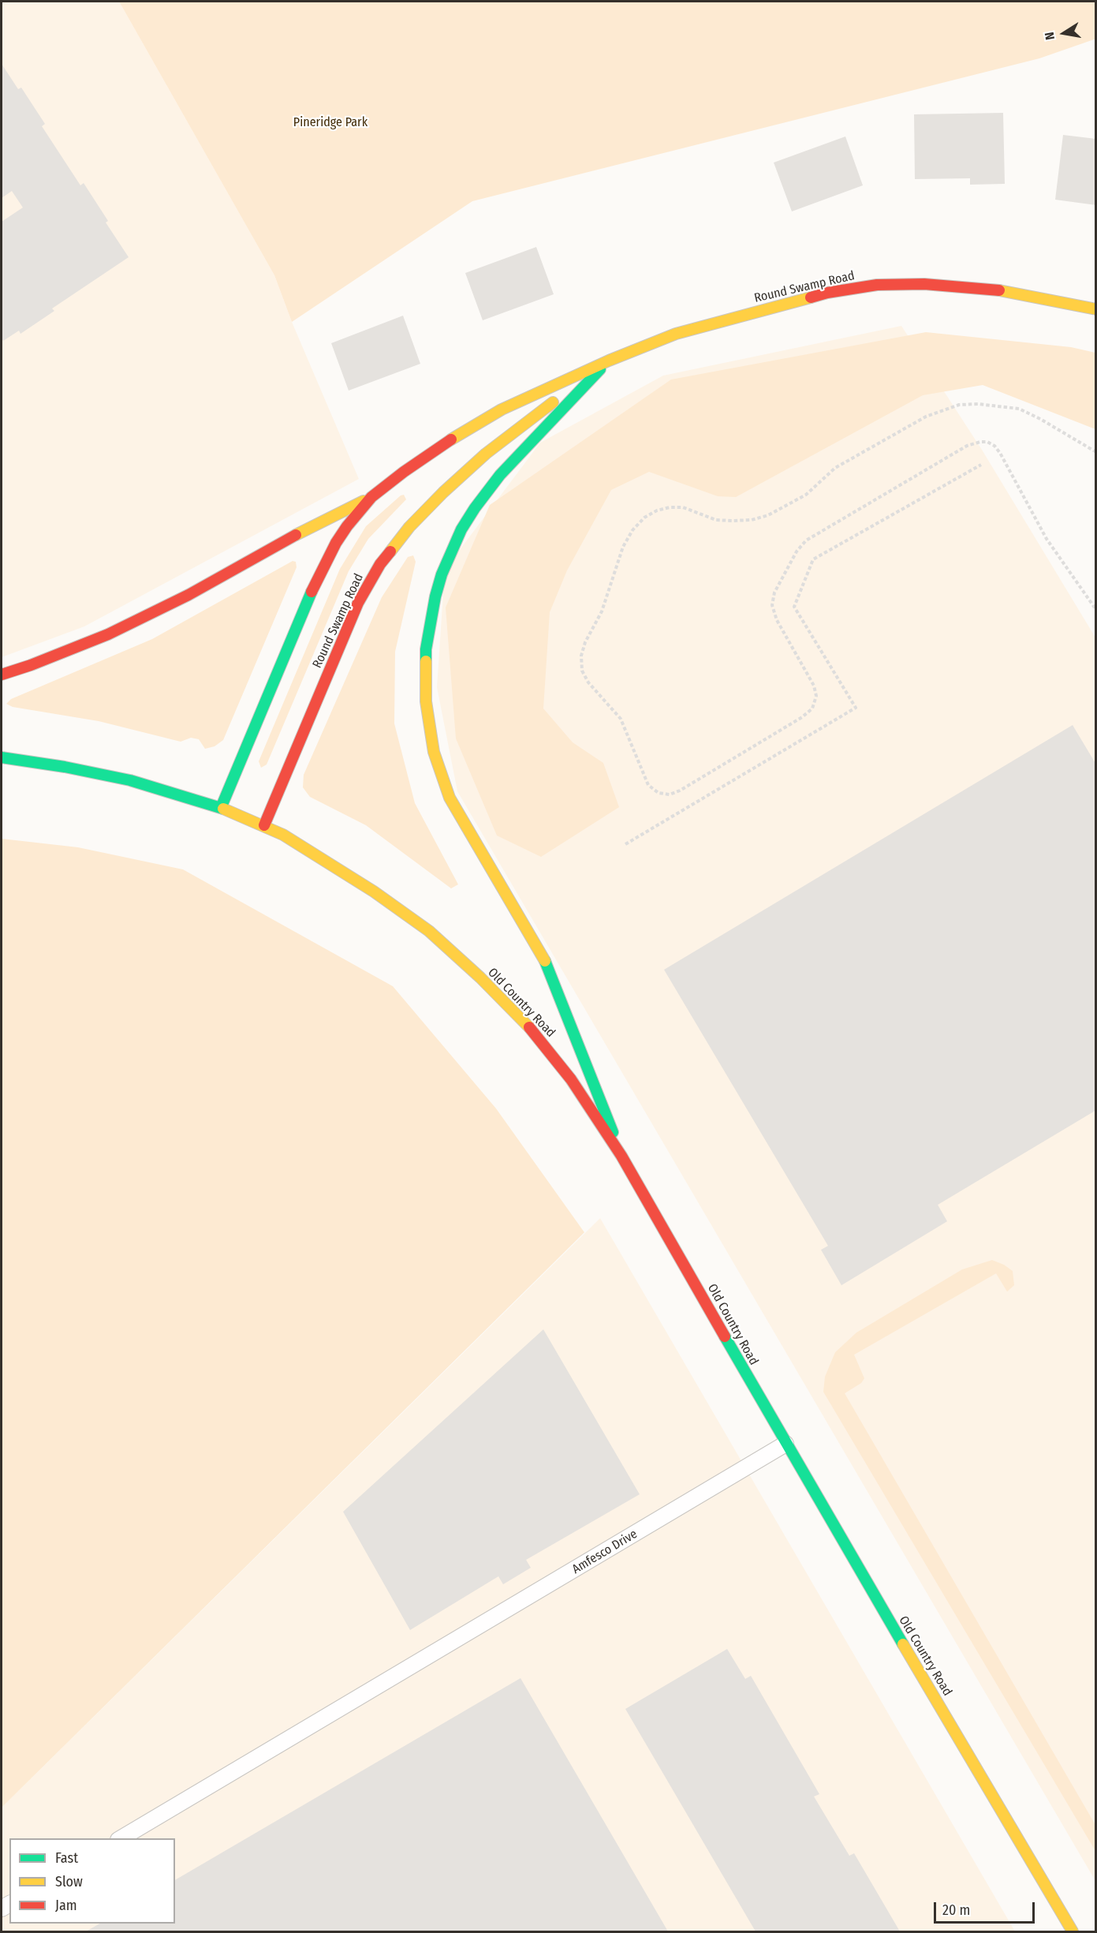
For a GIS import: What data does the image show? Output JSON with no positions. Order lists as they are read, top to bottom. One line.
{"streets":{"main road":["Round Swamp Road","Old Country Road"],"lane":["Amfesco Drive"]},"crossings":[["Round Swamp Road","Old Country Road"],["Old Country Road","Amfesco Drive"]],"parks":["Pineridge Park"],"legend":["Fast","Slow","Jam"],"scale_bar":"20 m","north":"left"}
